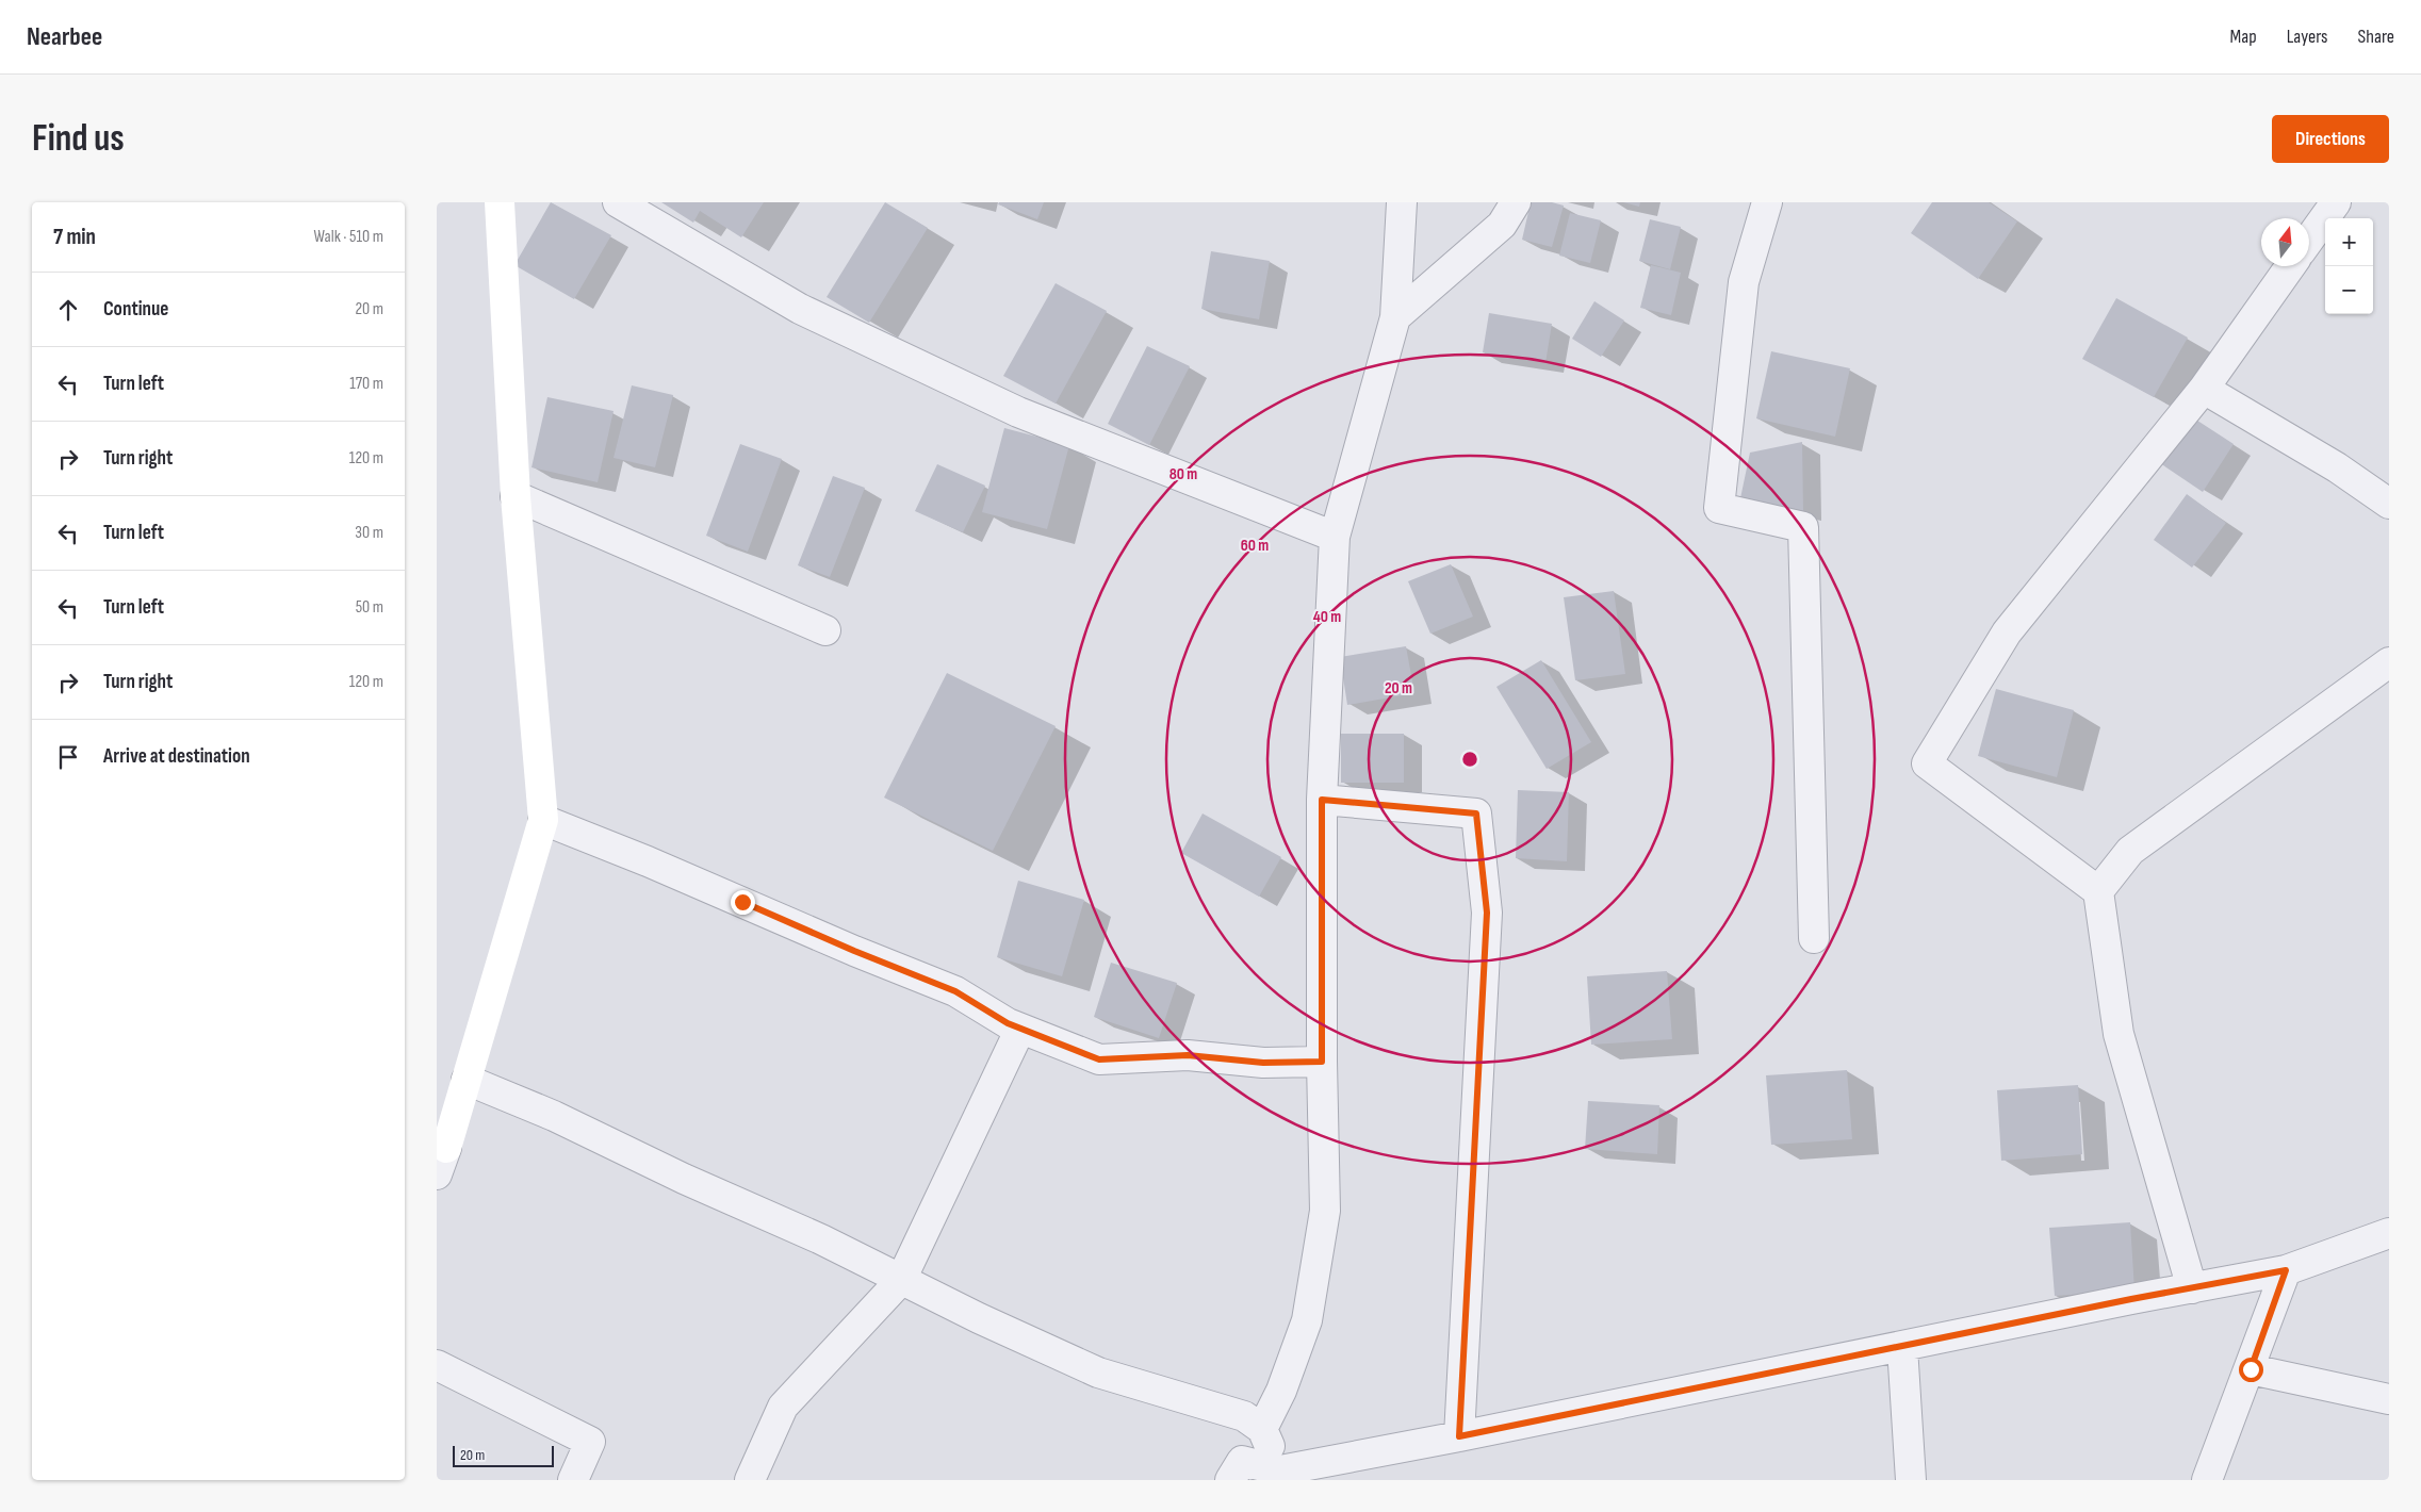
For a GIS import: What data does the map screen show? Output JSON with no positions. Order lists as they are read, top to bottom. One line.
{"scale_bar":"20 m","north":"top","page":{"header":"Nearbee","nav":["Map","Layers","Share"],"buttons":"Directions","title":"Find us","heading":["7 min","Walk · 510 m"],"map_buttons":["+","−"],"list":[["Continue","20 m"],["Turn left","170 m"],["Turn right","120 m"],["Turn left","30 m"],["Turn left","50 m"],["Turn right","120 m"],"Arrive at destination"],"scale":"20 m"},"rings":["80 m","60 m","40 m","20 m"]}
